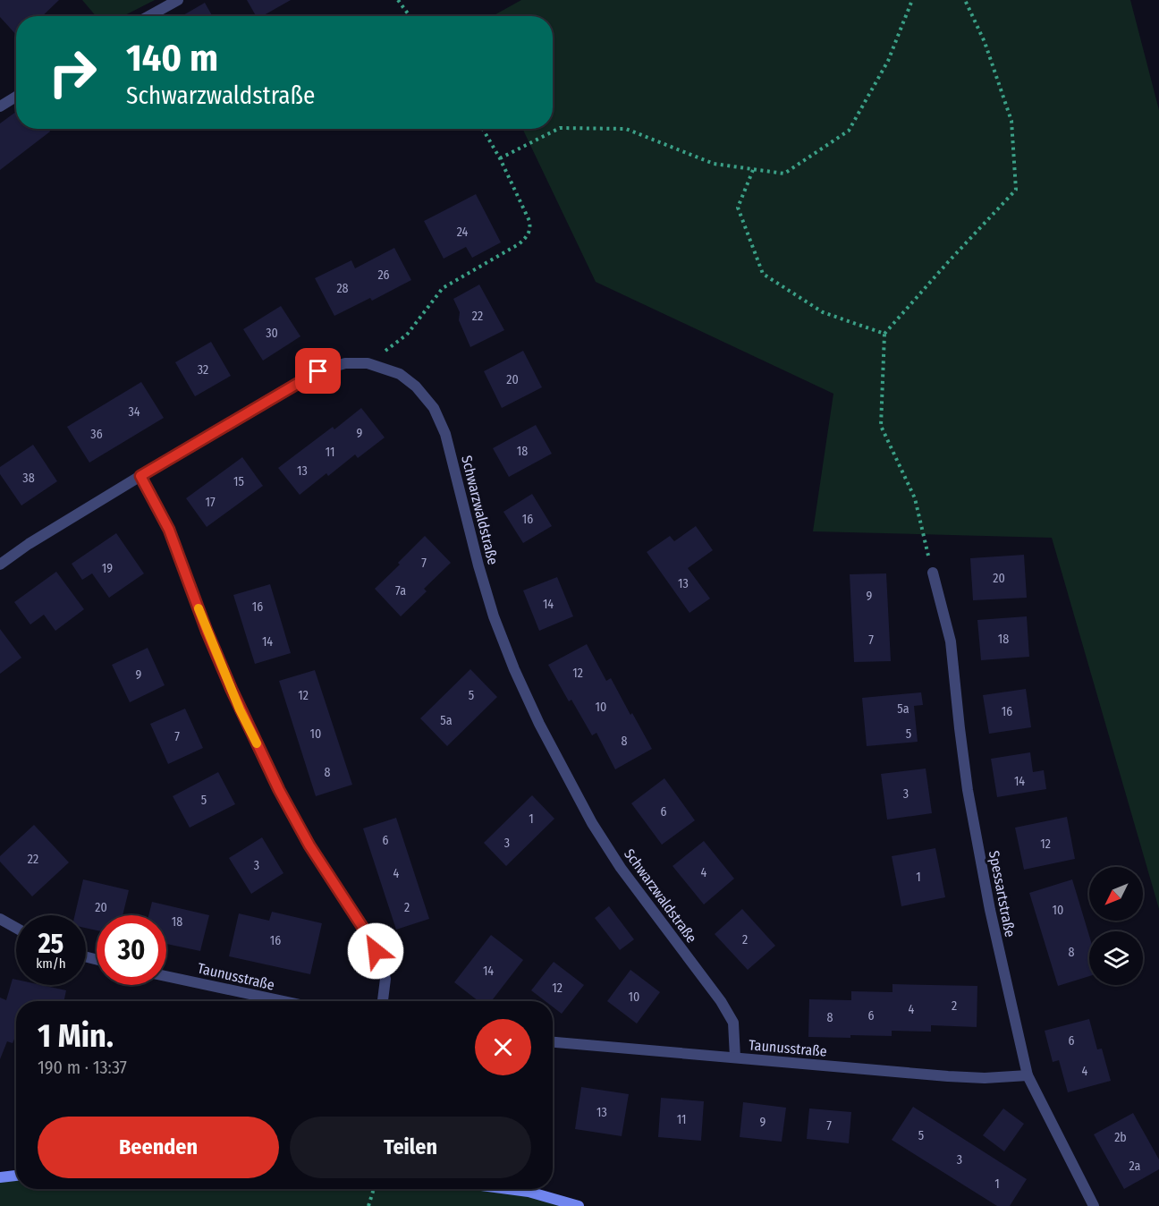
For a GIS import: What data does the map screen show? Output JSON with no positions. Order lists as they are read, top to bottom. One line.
{"streets":{"street":["Schwarzwaldstraße","Spessartstraße","Taunusstraße"]},"crossings":[["Schwarzwaldstraße","Taunusstraße"],["Spessartstraße","Taunusstraße"]],"house_numbers":["24","26","28","22","30","32","20","34","9","36","18","11","13","38","15","17","16","7","19","20","13","7a","9","14","16","18","7","14","12","9","12","5","10","5a","16","5a","10","5","7","8","8","14","3","5","6","1","6","3","12","22","3","4","4","1","20","2","10","18","2","16","8","14","12","10","2","4","6","8","6","4","13","11","9","7","5","2b","3","2a","1"],"north":"bottom left","page":{"turn":["140 m","Schwarzwaldstraße"],"speed":"25 km/h","limit":"30","heading":["1 Min.","190 m · 13:37"],"buttons":["Beenden","Teilen"]}}
